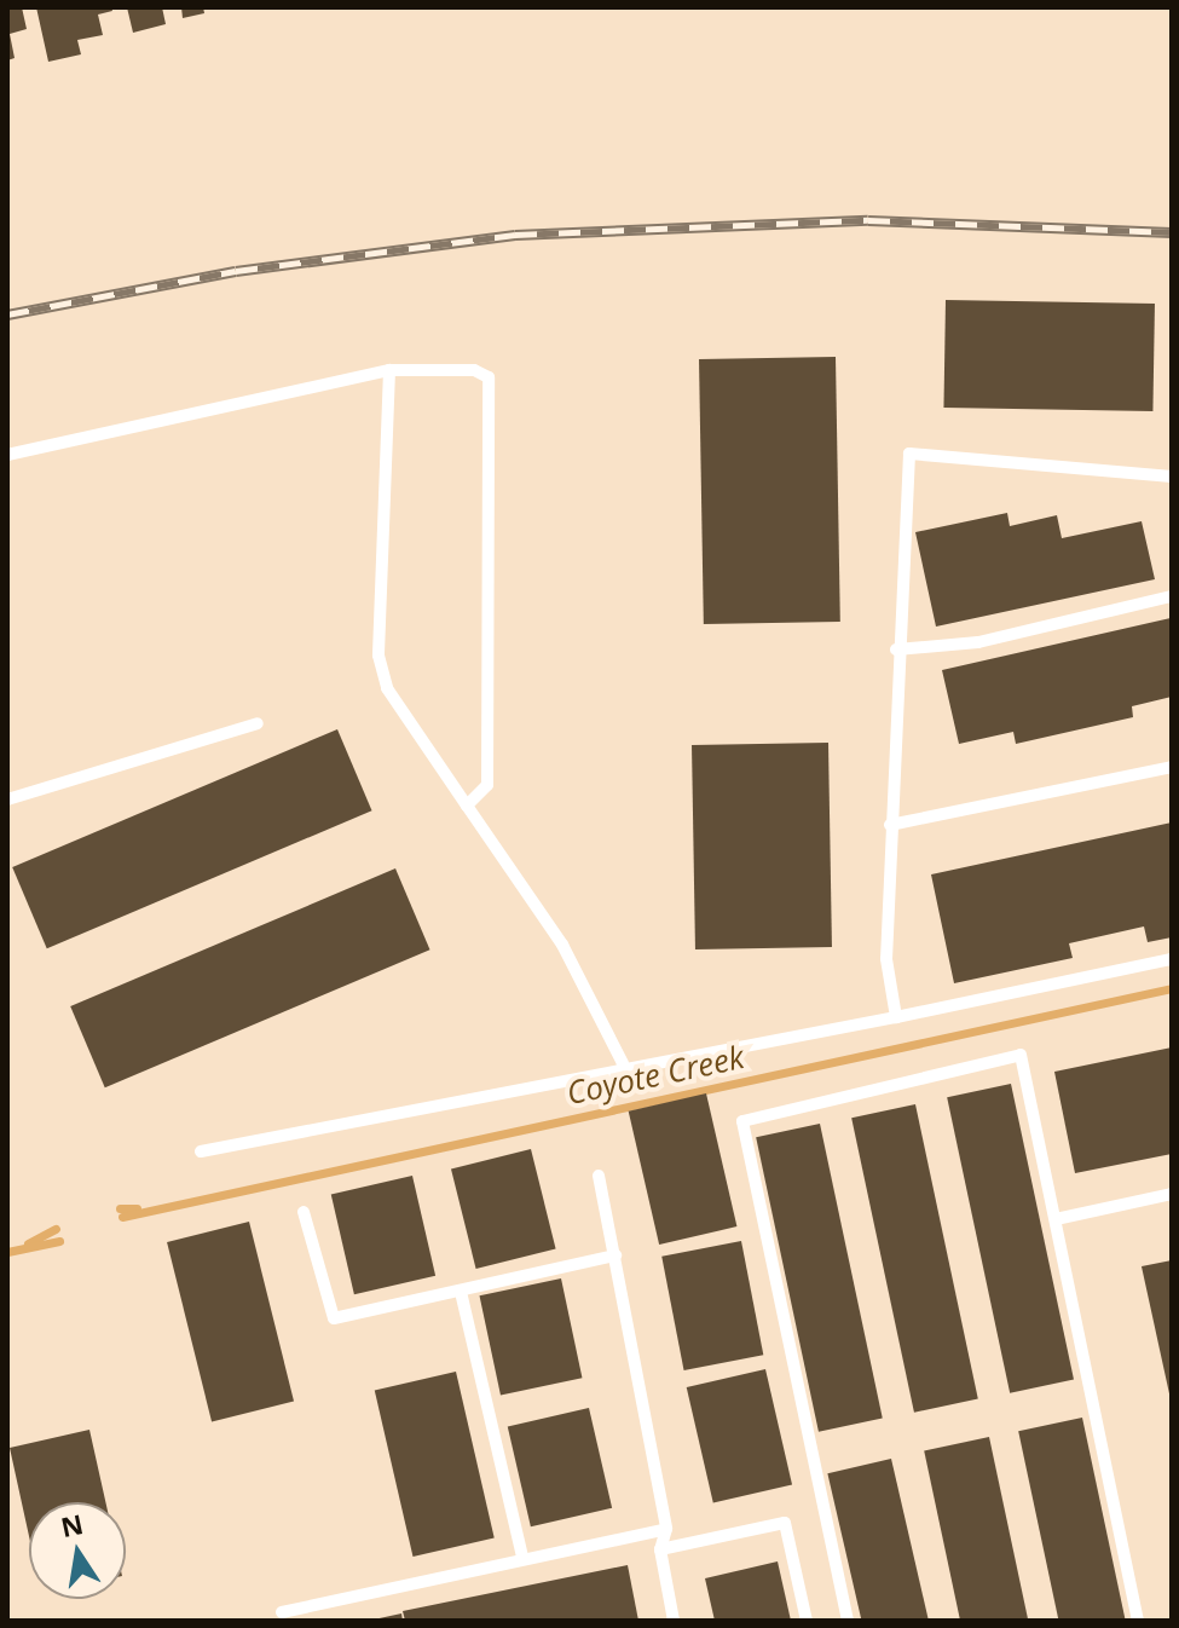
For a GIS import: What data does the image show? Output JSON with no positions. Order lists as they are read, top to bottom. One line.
{"water":["Coyote Creek"],"north":"top"}
